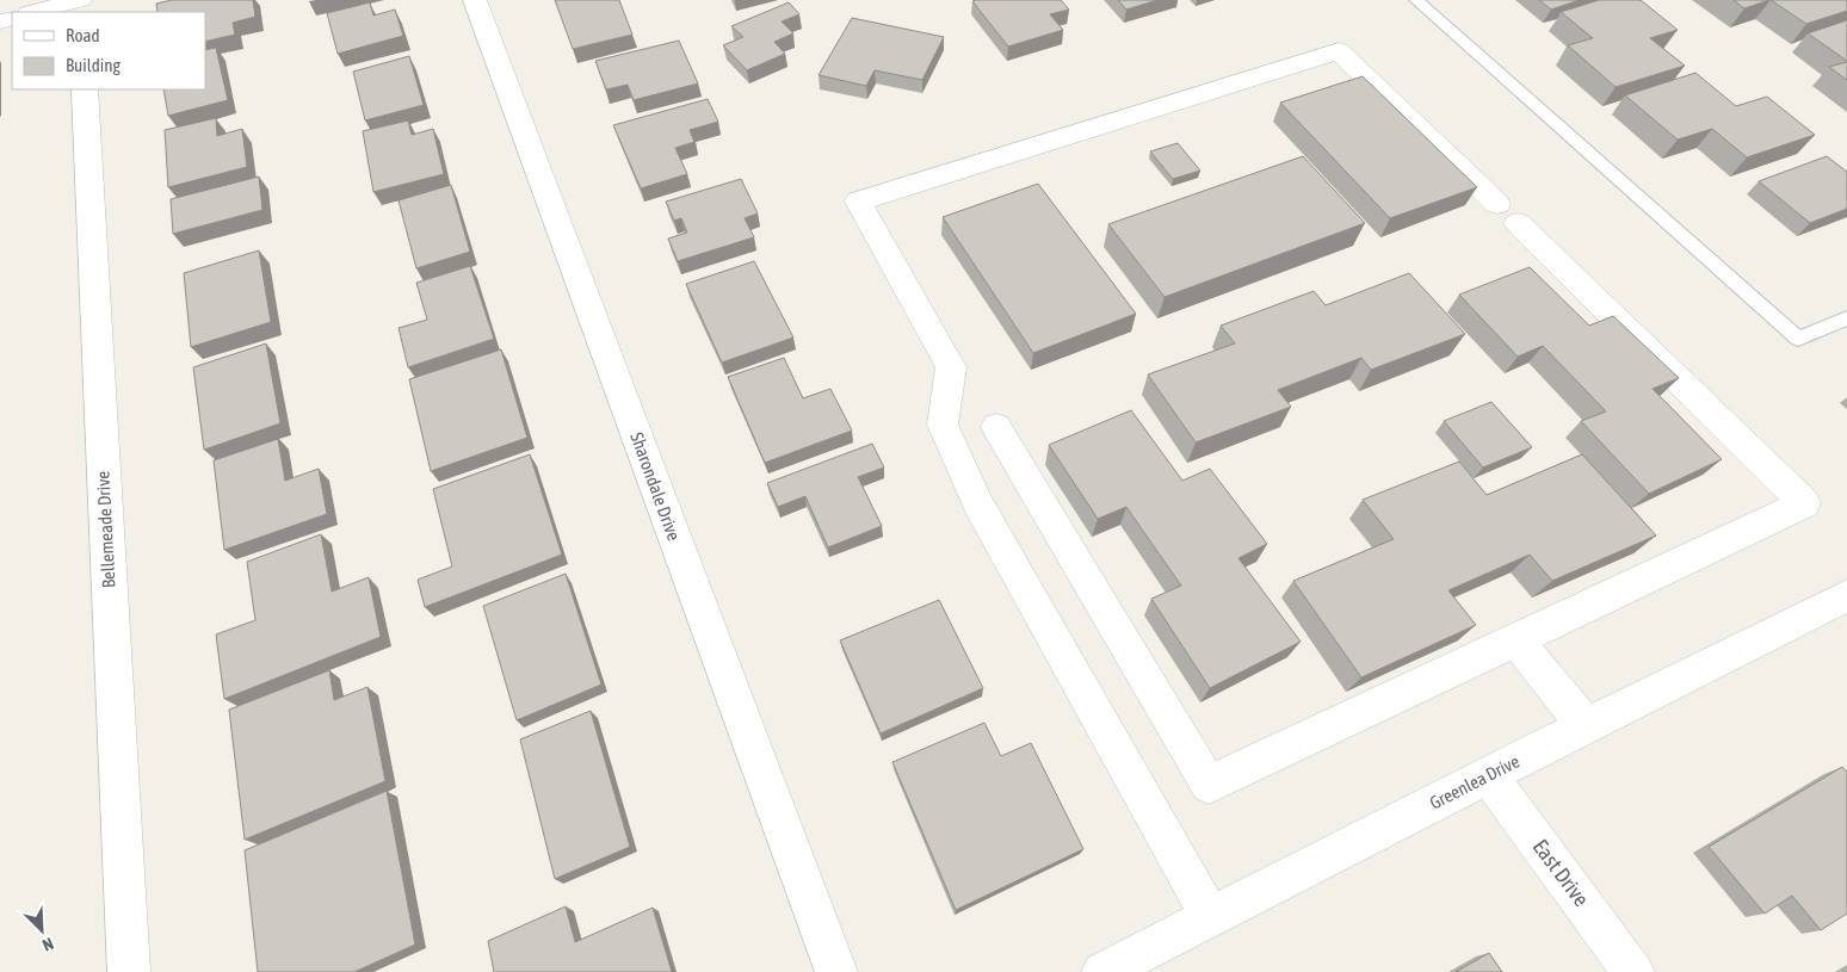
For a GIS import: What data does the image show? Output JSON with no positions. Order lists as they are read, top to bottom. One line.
{"streets":{"street":["Sharondale Drive","Bellemeade Drive","Greenlea Drive","East Drive"]},"crossings":[["Greenlea Drive","East Drive"]],"legend":["Road","Building"],"north":"bottom right"}
